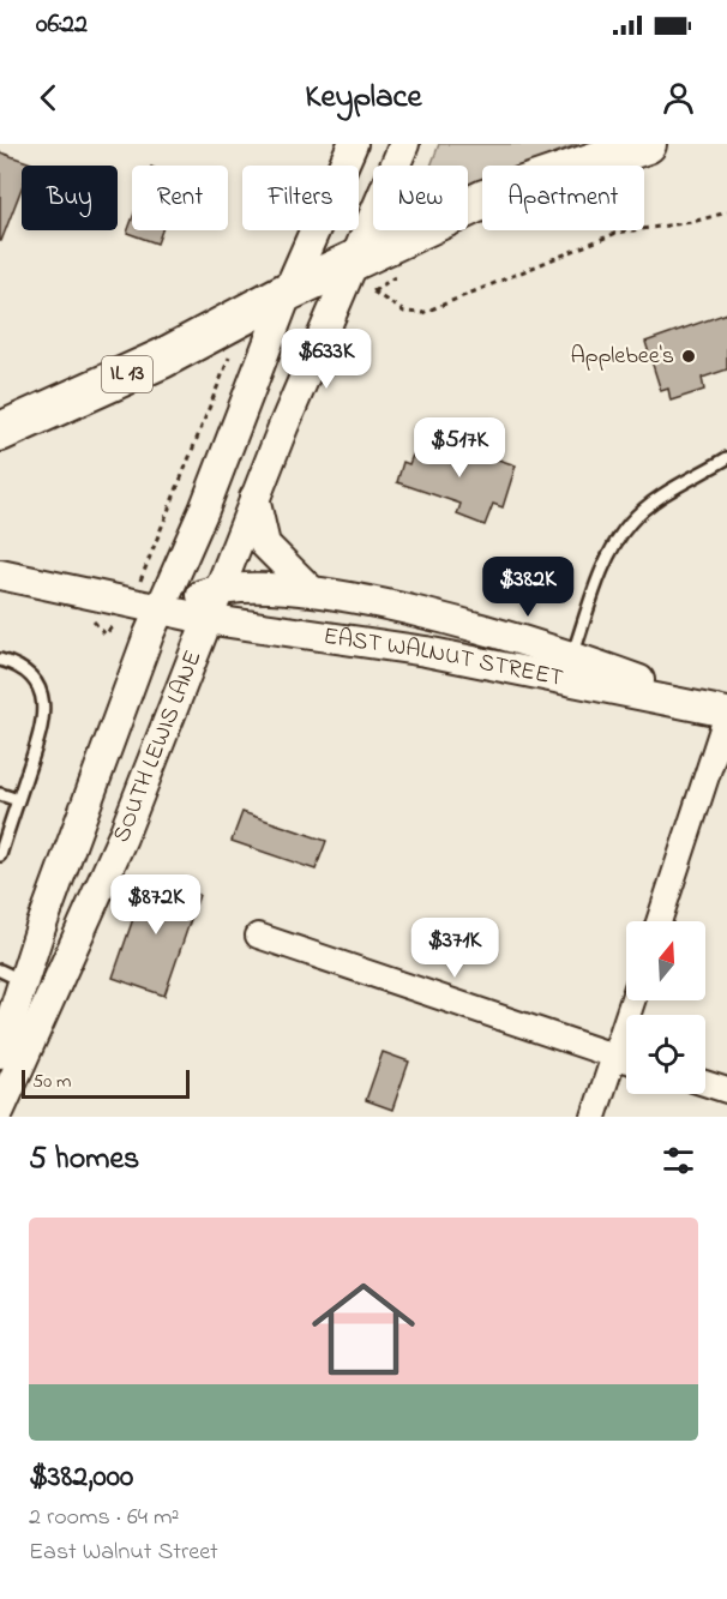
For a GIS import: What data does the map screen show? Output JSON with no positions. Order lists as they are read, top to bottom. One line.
{"streets":{"highway":["IL 13"],"street":["EAST WALNUT STREET","SOUTH LEWIS LANE"]},"crossings":[["IL 13","SOUTH LEWIS LANE"],["EAST WALNUT STREET","SOUTH LEWIS LANE"]],"places":["Applebee's"],"scale_bar":"50 m","north":"top","page":{"status":"06:22","header":"Keyplace","chip":["Buy","Rent","Filters","New","Apartment"],"price":["$633K","$517K","$382K","$872K","$371K"],"scale":"50 m","heading":"5 homes","list":[{"name":"$382,000","note":"2 rooms · 64 m² · East Walnut Street"}]}}
